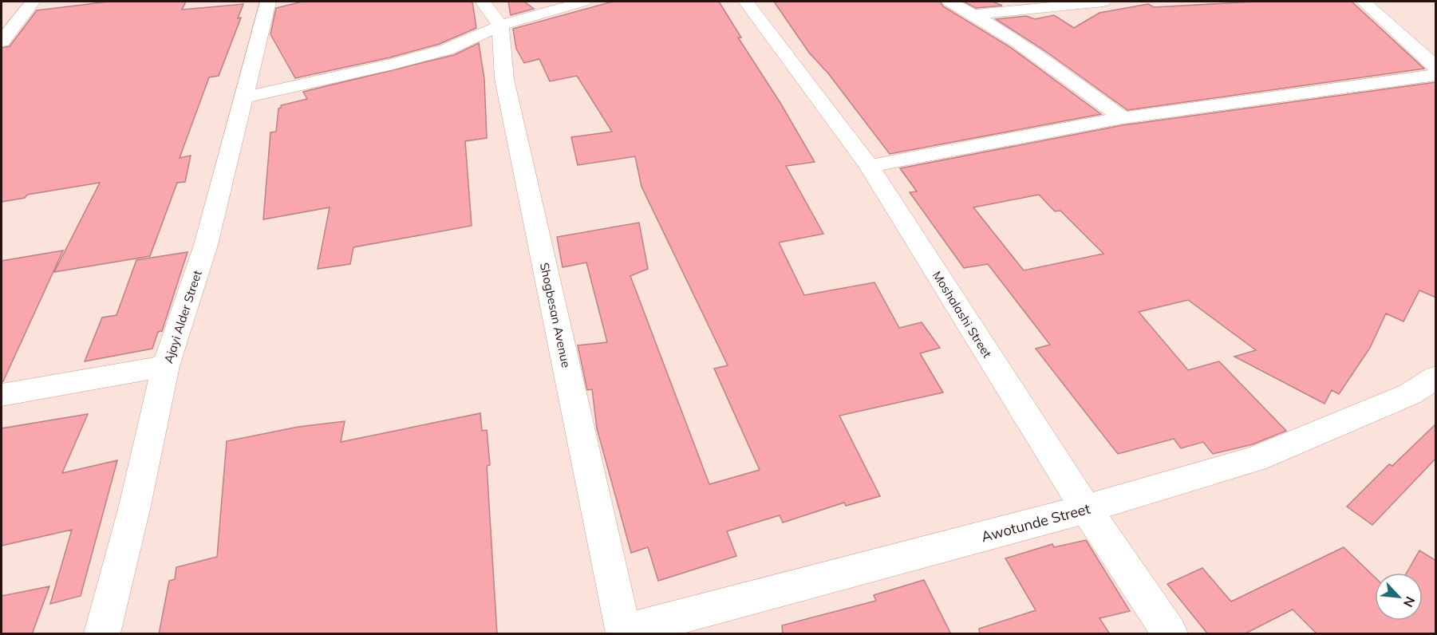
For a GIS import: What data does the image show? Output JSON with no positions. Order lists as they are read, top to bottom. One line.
{"streets":{"street":["Moshalashi Street","Shogbesan Avenue","Ajayi Alder Street","Awotunde Street"]},"crossings":[["Moshalashi Street","Awotunde Street"],["Shogbesan Avenue","Awotunde Street"]],"north":"bottom right"}
